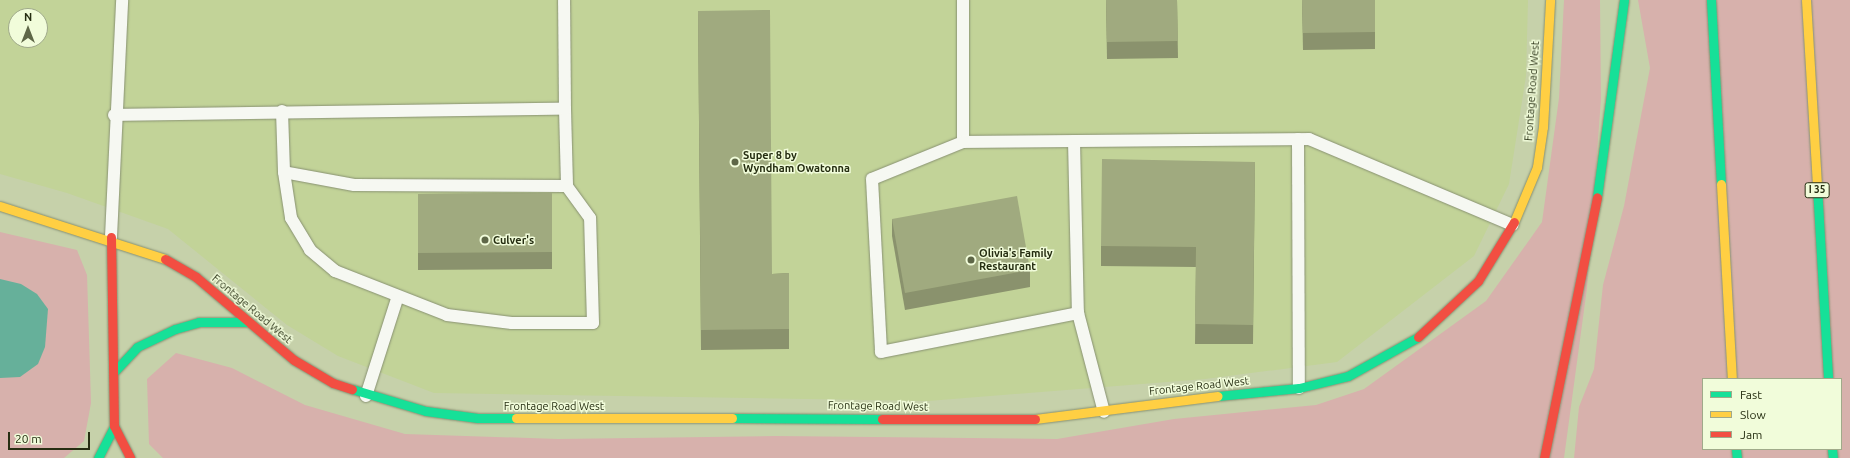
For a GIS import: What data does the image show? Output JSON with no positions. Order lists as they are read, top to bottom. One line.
{"streets":{"main road":["Frontage Road West","I 35"]},"places":["Super 8 by Wyndham Owatonna","Culver's","Olivia's Family Restaurant"],"legend":["Fast","Slow","Jam"],"scale_bar":"20 m","north":"top"}
